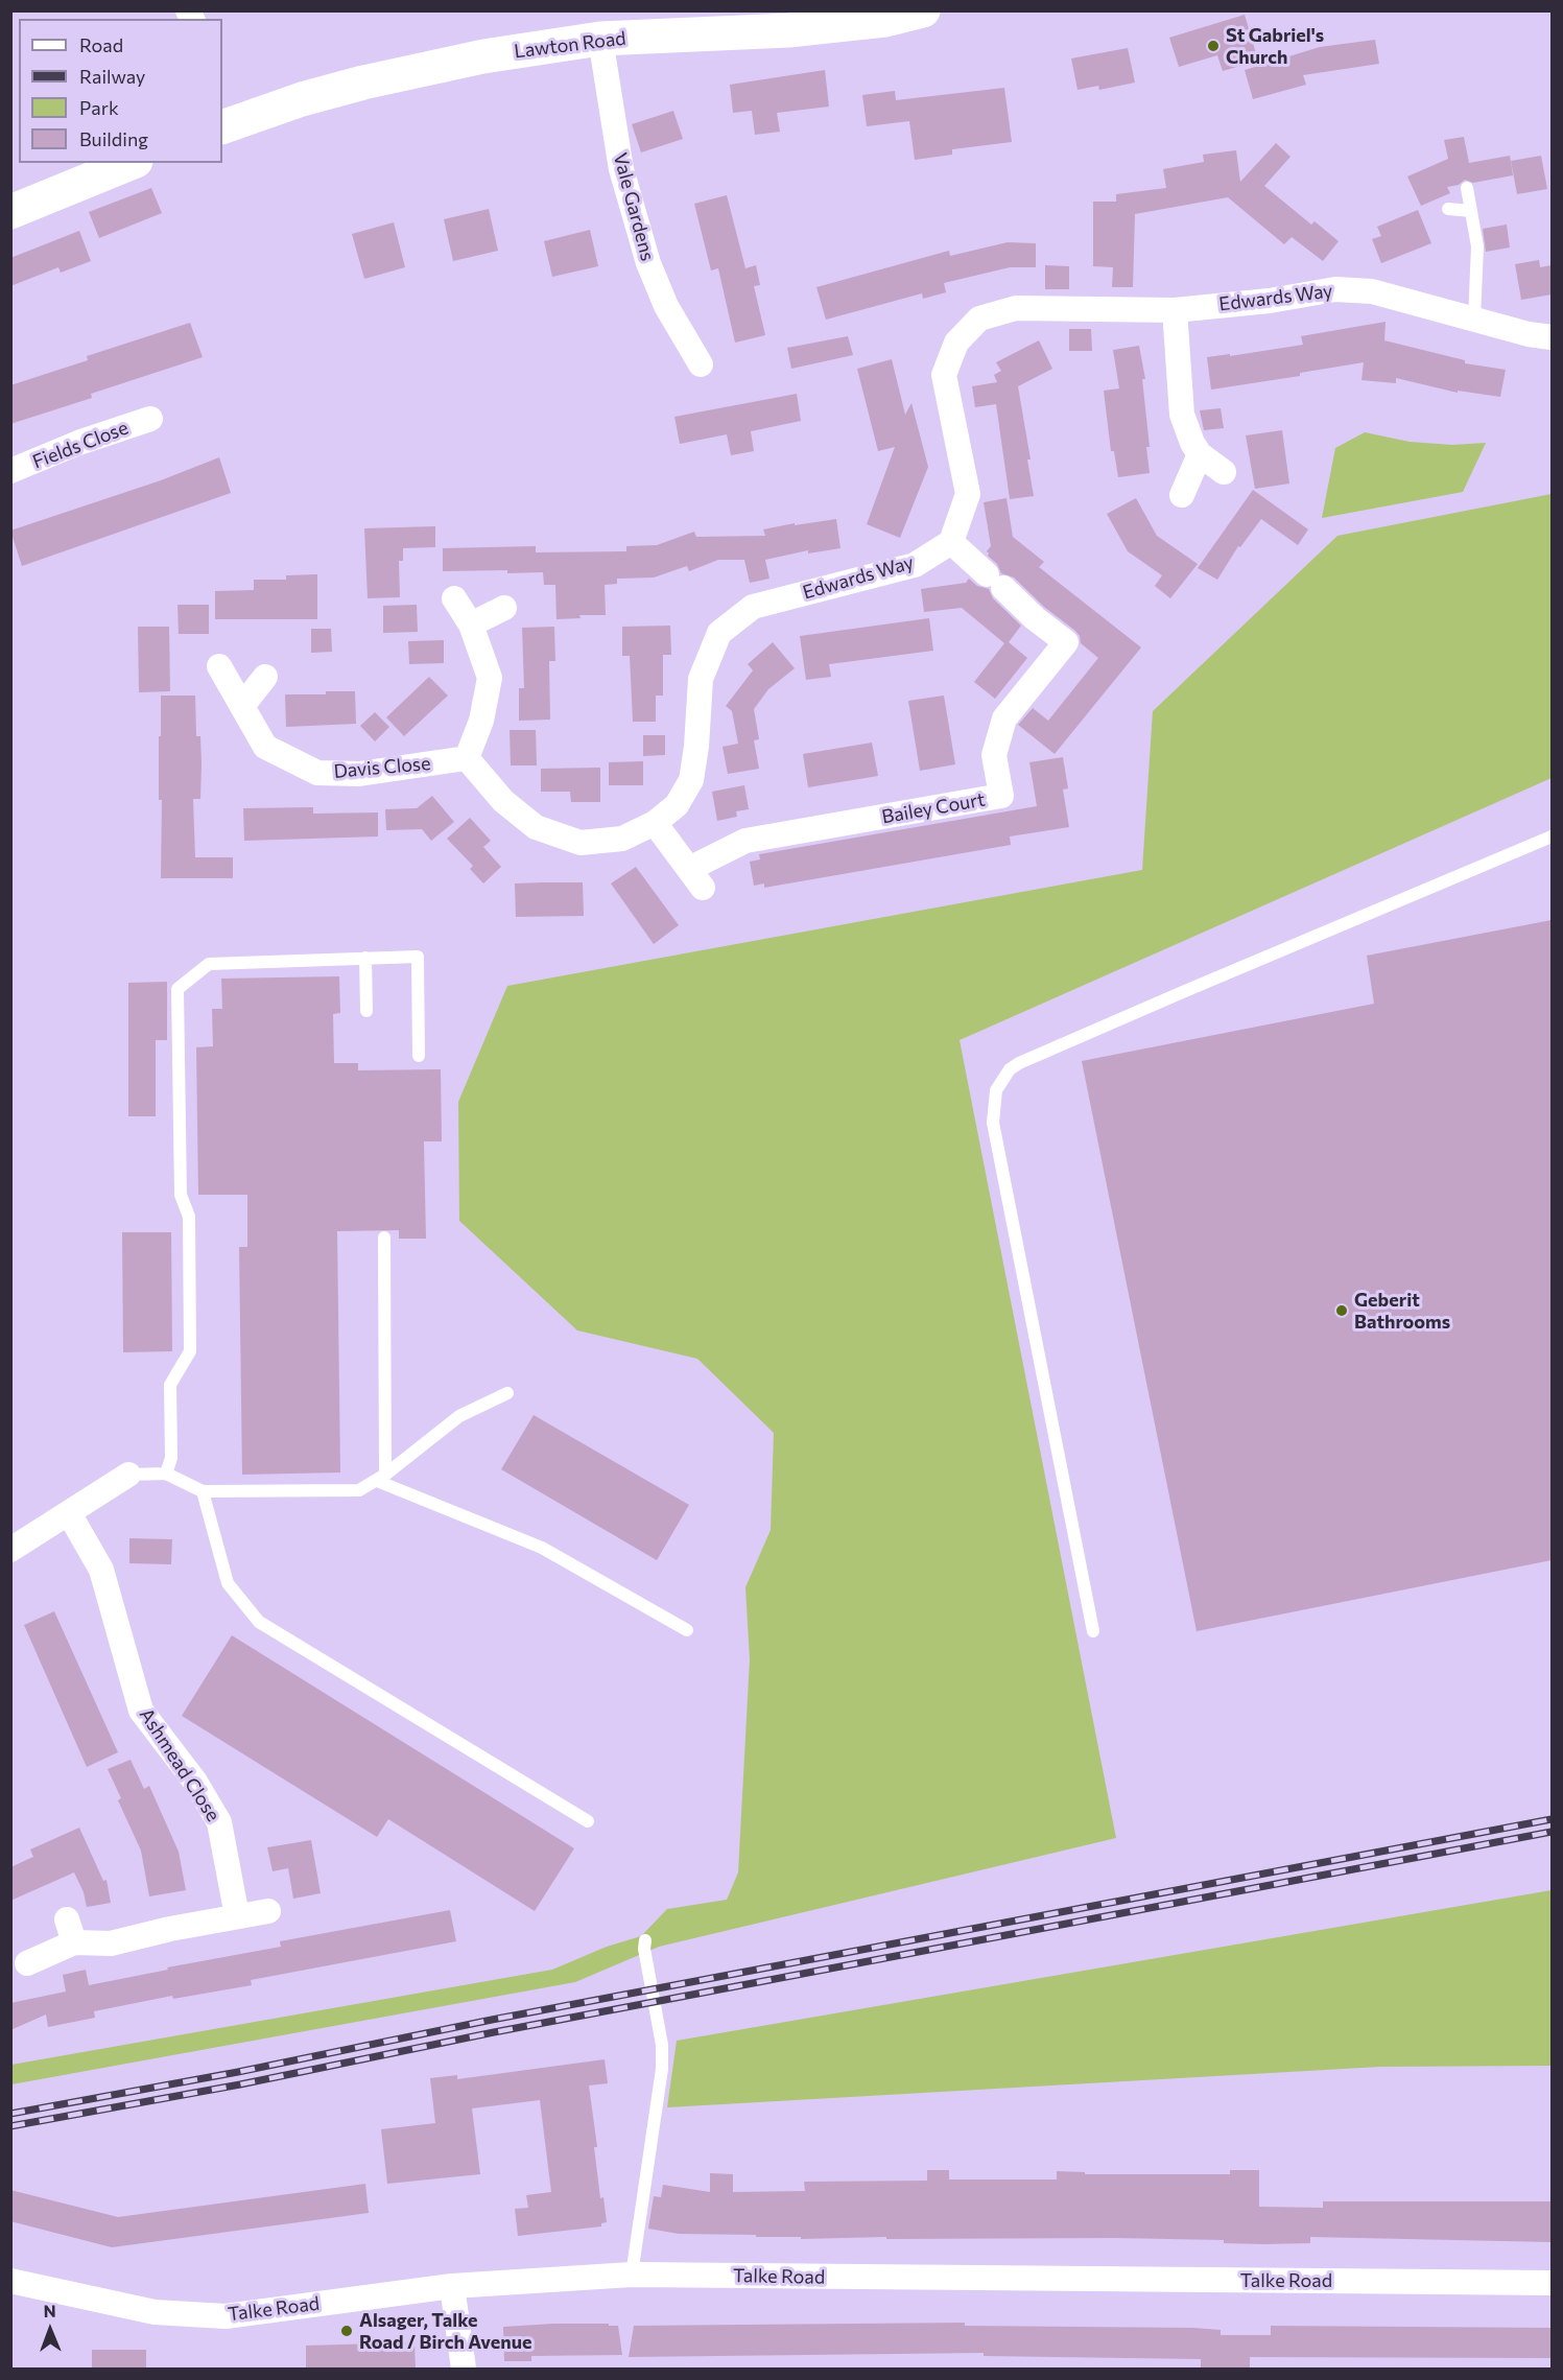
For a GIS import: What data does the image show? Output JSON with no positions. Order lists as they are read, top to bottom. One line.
{"streets":{"main road":["Lawton Road"],"street":["Vale Gardens","Edwards Way","Fields Close","Davis Close","Bailey Court","Ashmead Close","Talke Road"]},"crossings":[["Lawton Road","Vale Gardens"],["Edwards Way","Davis Close"],["Edwards Way","Bailey Court"]],"places":["St Gabriel's Church","Geberit Bathrooms","Alsager, Talke Road / Birch Avenue"],"legend":["Road","Railway","Park","Building"],"north":"top"}
